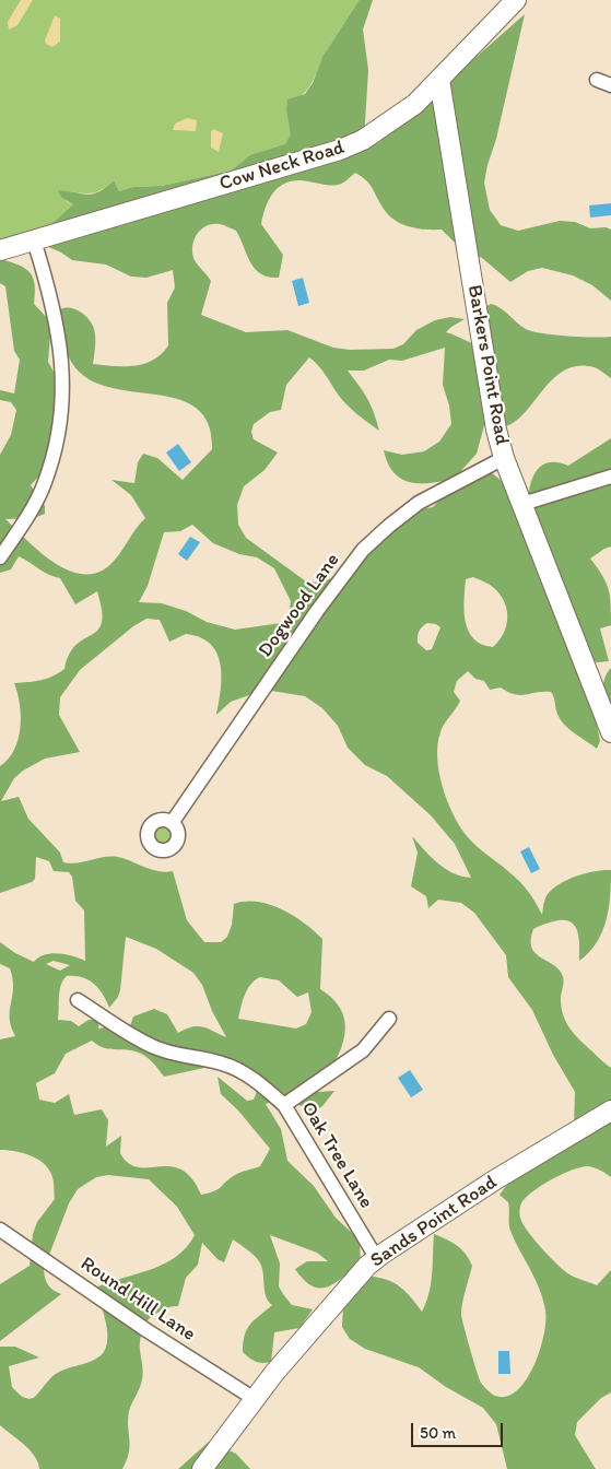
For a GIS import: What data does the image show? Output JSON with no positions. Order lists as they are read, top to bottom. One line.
{"streets":{"main road":["Cow Neck Road","Barkers Point Road","Sands Point Road"],"street":["Dogwood Lane","Oak Tree Lane","Round Hill Lane"]},"crossings":[["Cow Neck Road","Barkers Point Road"],["Barkers Point Road","Dogwood Lane"],["Oak Tree Lane","Sands Point Road"],["Sands Point Road","Round Hill Lane"]],"scale_bar":"50 m"}
